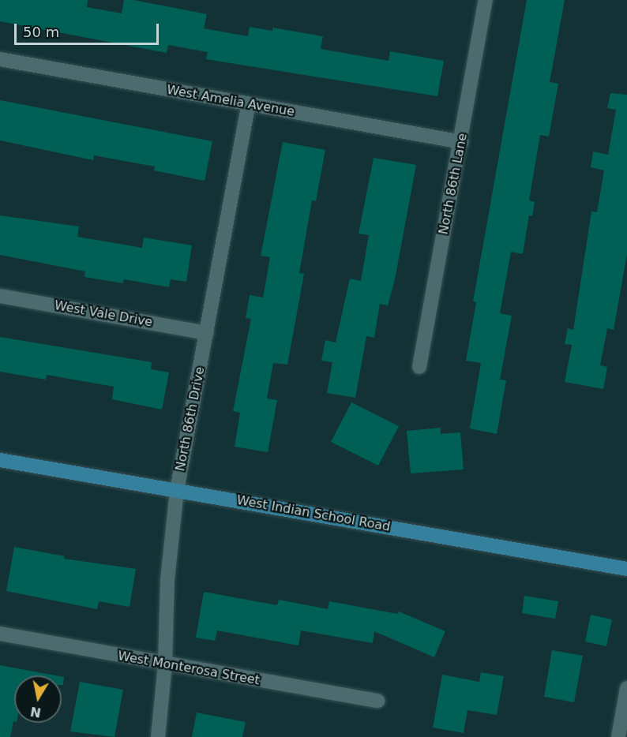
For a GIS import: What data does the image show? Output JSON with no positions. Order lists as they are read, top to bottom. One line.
{"streets":{"main road":["West Indian School Road"],"street":["West Amelia Avenue","North 86th Lane","West Vale Drive","North 86th Drive","West Monterosa Street"]},"crossings":[["West Amelia Avenue","North 86th Lane"],["West Amelia Avenue","North 86th Drive"],["West Vale Drive","North 86th Drive"],["North 86th Drive","West Indian School Road"],["North 86th Drive","West Monterosa Street"]],"scale_bar":"50 m","north":"bottom"}
